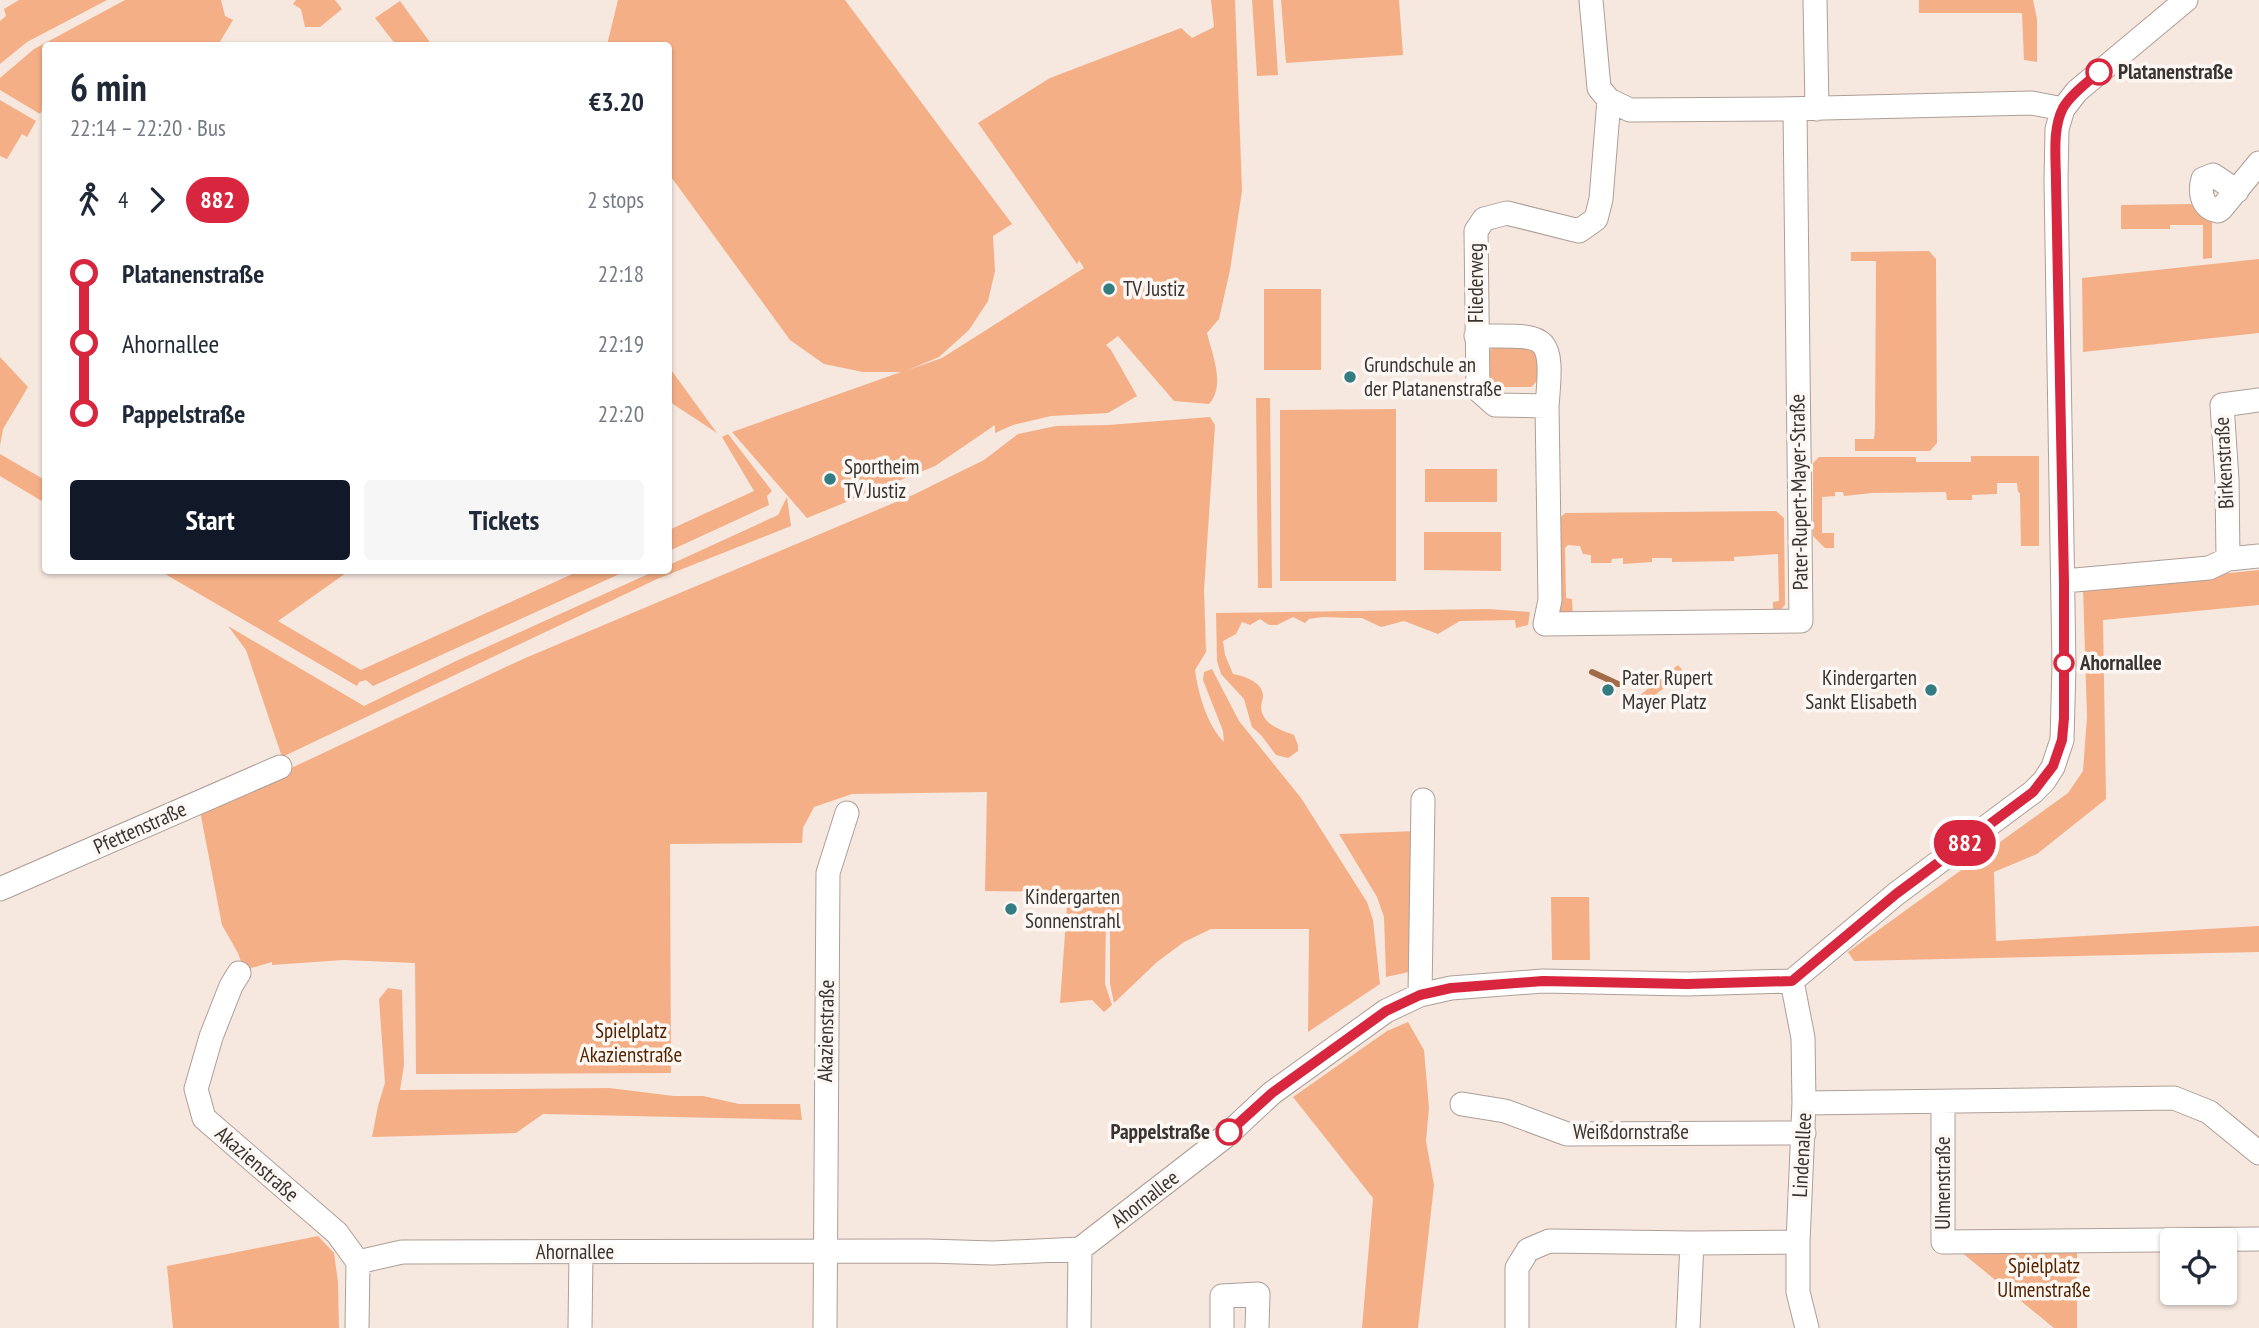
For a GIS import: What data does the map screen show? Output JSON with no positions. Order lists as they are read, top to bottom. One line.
{"streets":{"street":["Fliederweg","Birkenstraße","Pater-Rupert-Mayer-Straße","Pfettenstraße","Akazienstraße","Weißdornstraße","Lindenallee","Ulmenstraße","Ahornallee"]},"crossings":[["Fliederweg","Pater-Rupert-Mayer-Straße"],["Akazienstraße","Ahornallee"],["Weißdornstraße","Lindenallee"],["Lindenallee","Ahornallee"]],"parks":["Spielplatz Akazienstraße","Spielplatz Ulmenstraße"],"places":["Platanenstraße","TV Justiz","Grundschule an der Platanenstraße","Sportheim TV Justiz","Ahornallee","Pater Rupert Mayer Platz","Kindergarten Sankt Elisabeth","Kindergarten Sonnenstrahl","Pappelstraße"],"lines":["bus line 882"],"page":{"on_map":"882","heading":["6 min","22:14 – 22:20 · Bus","€3.20"],"legs":["4","882","2 stops"],"list":[{"name":"Platanenstraße","value":"22:18"},{"name":"Ahornallee","value":"22:19"},{"name":"Pappelstraße","value":"22:20"}],"buttons":["Start","Tickets"]}}
